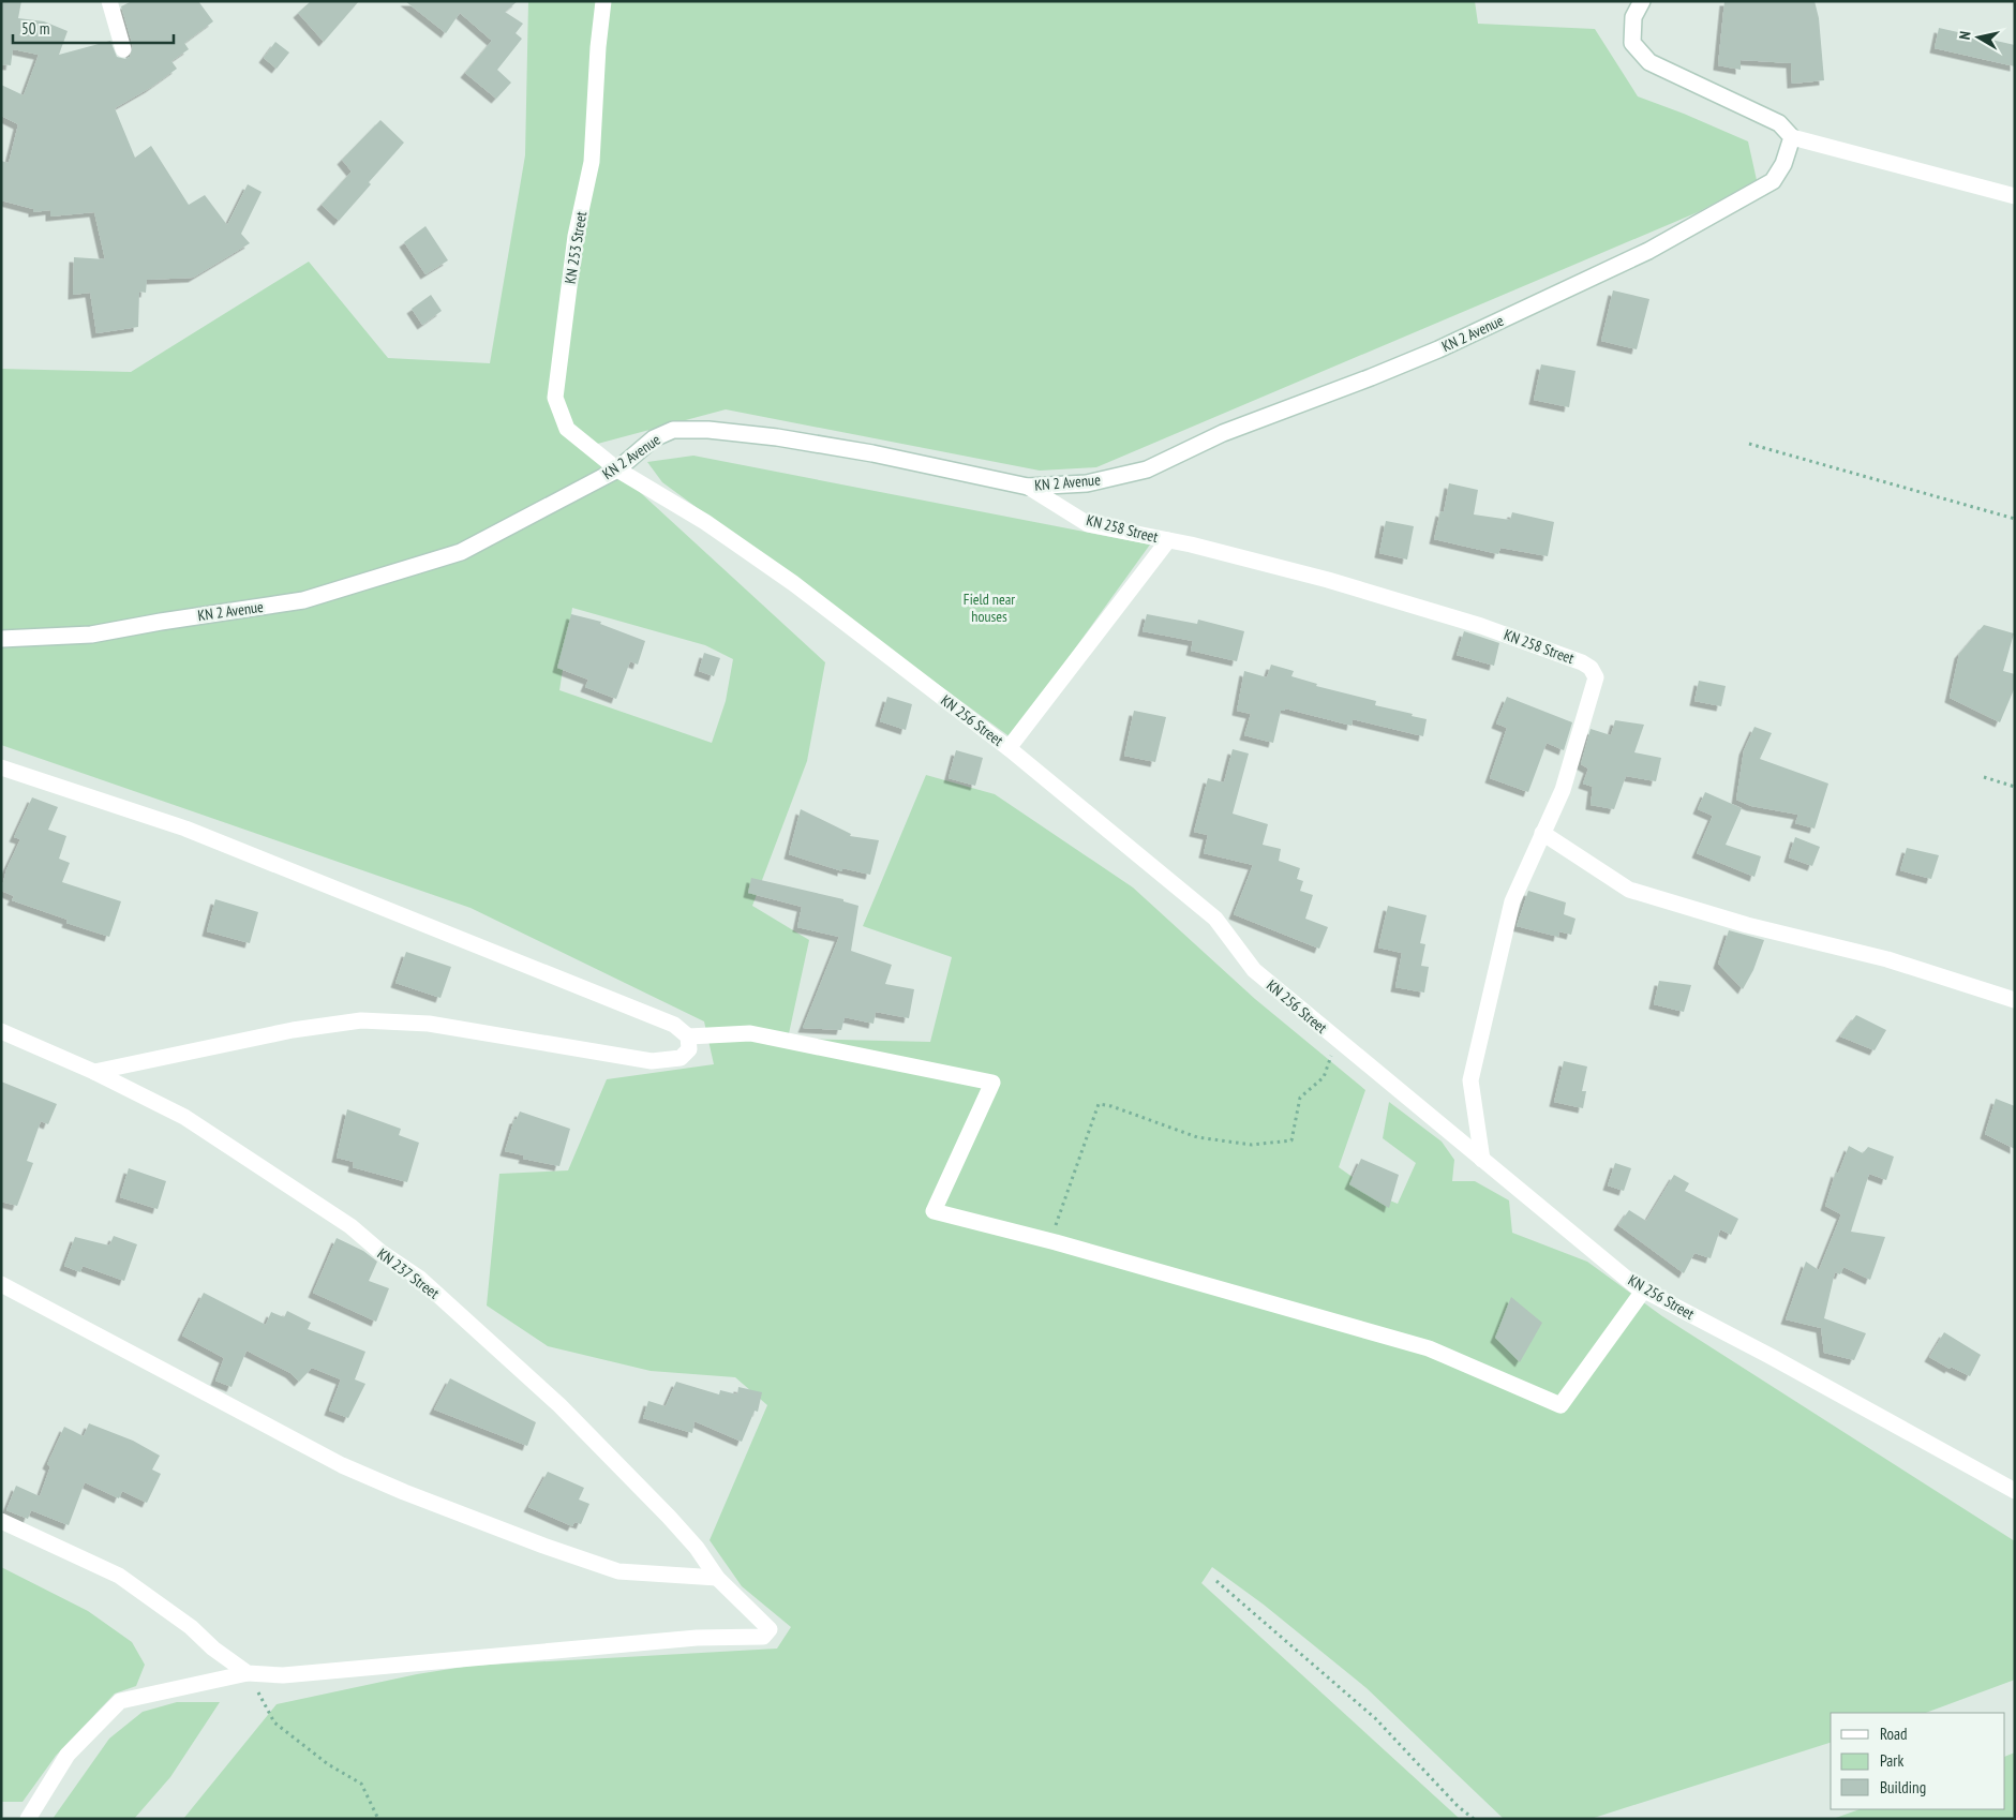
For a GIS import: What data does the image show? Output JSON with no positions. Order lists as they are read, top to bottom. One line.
{"streets":{"street":["KN 253 Street","KN 2 Avenue","KN 258 Street","KN 256 Street","KN 237 Street"]},"crossings":[["KN 253 Street","KN 2 Avenue"],["KN 253 Street","KN 256 Street"],["KN 2 Avenue","KN 258 Street"],["KN 2 Avenue","KN 256 Street"],["KN 258 Street","KN 256 Street"]],"parks":["Field near houses"],"legend":["Road","Park","Building"],"scale_bar":"50 m","north":"left"}
